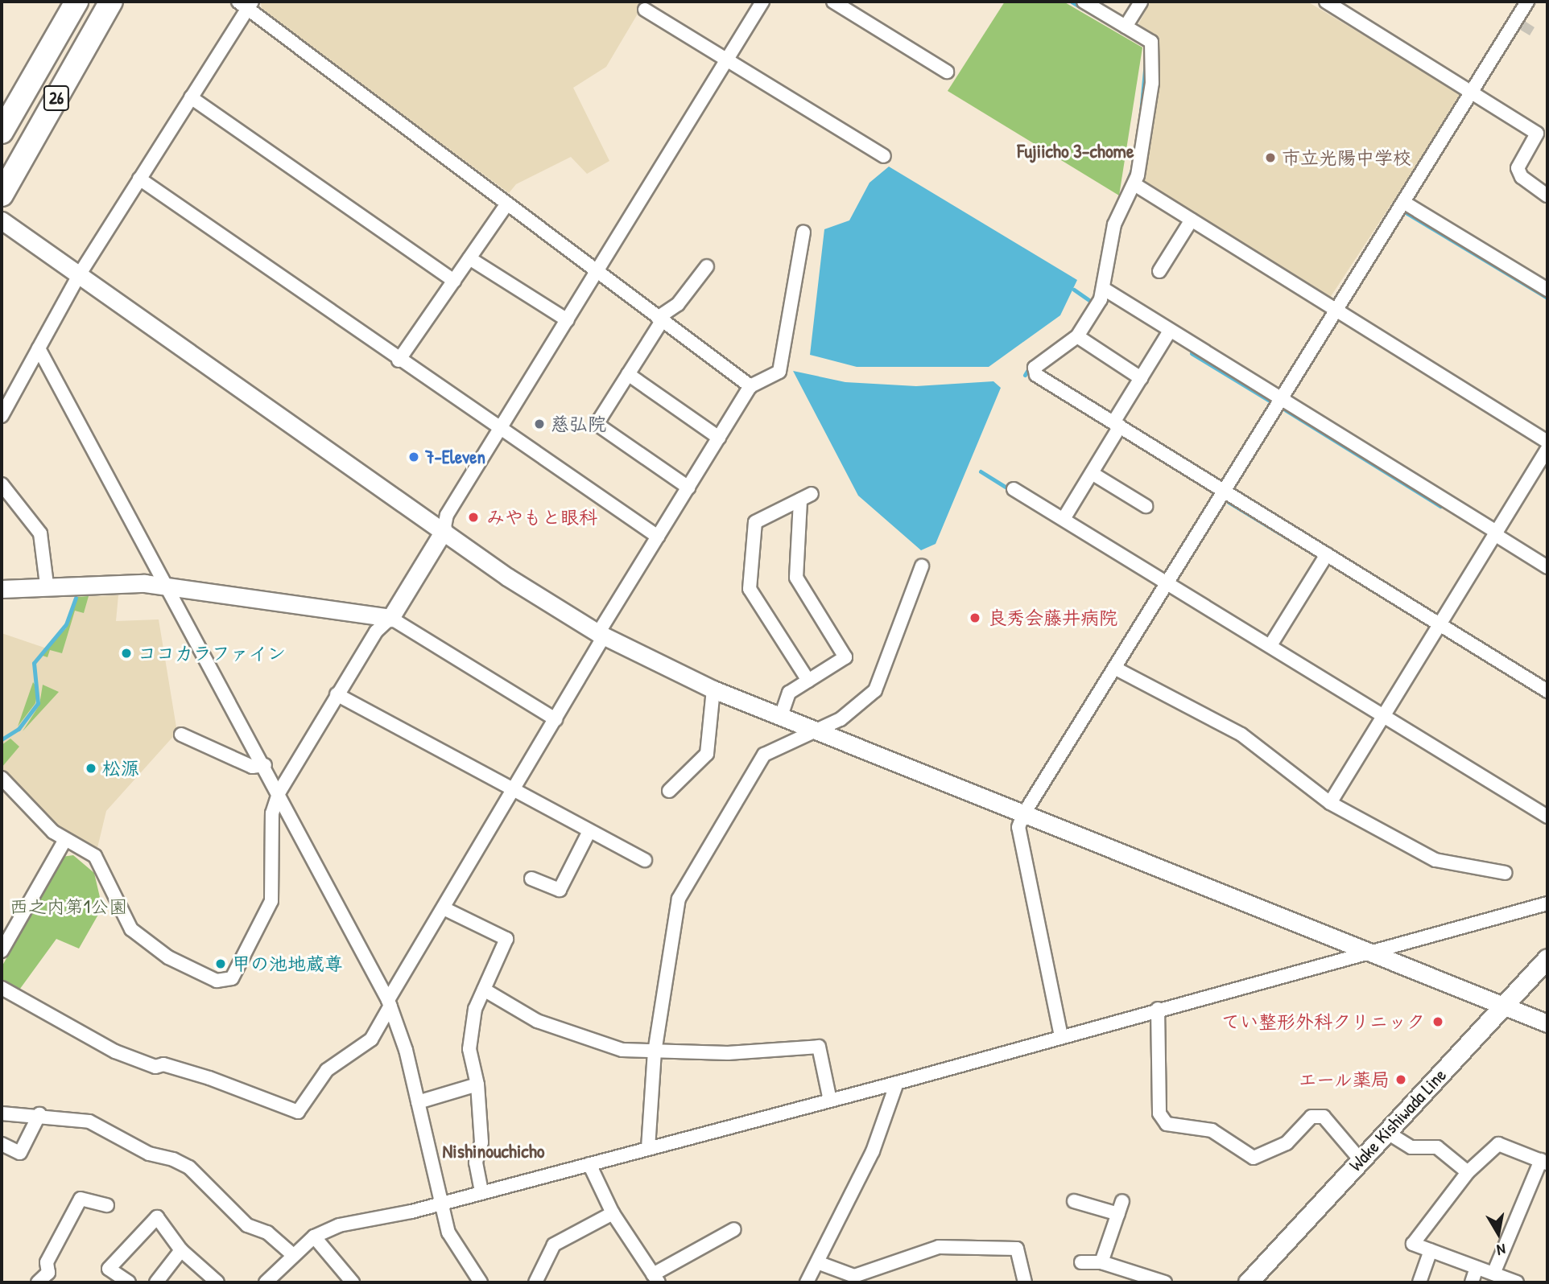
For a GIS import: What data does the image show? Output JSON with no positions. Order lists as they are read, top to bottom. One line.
{"streets":{"highway":["26"],"main road":["Wake Kishiwada Line"]},"districts":["Fujiicho 3-chome","Nishinouchicho"],"parks":["西之内第1公園"],"places":["市立光陽中学校","慈弘院","7-Eleven","みやもと眼科","良秀会藤井病院","ココカラファイン","松源","甲の池地蔵尊","てい整形外科クリニック","エール薬局"],"north":"bottom"}
